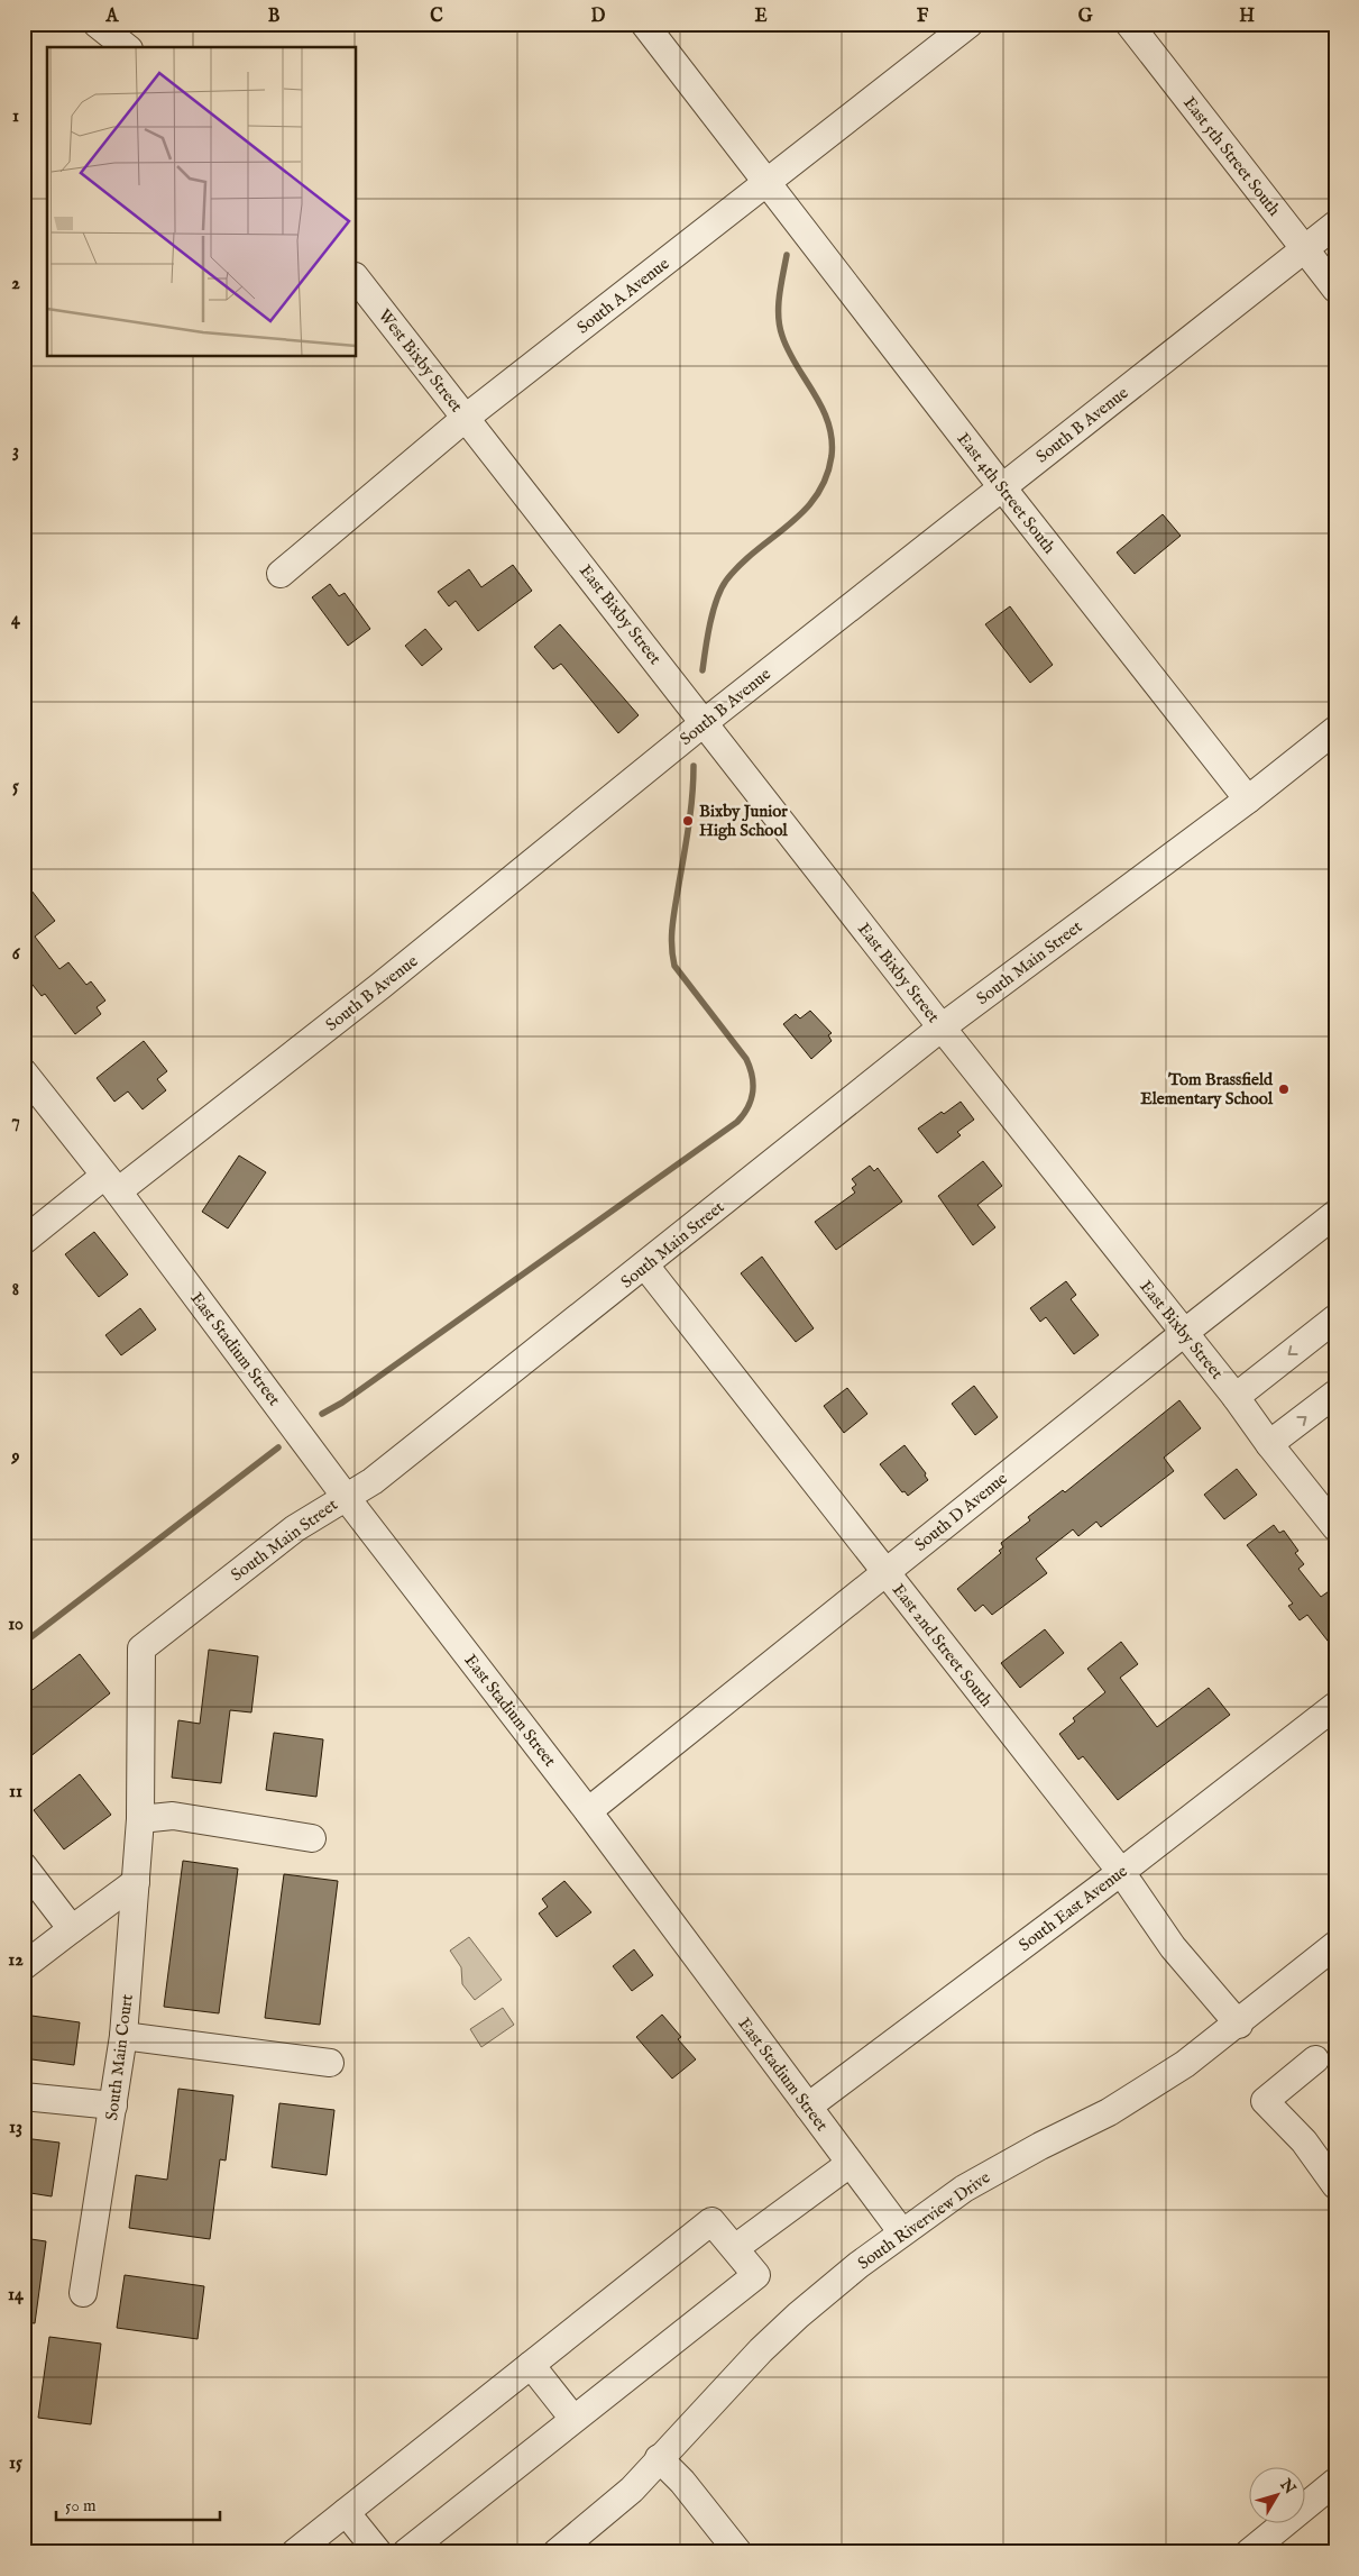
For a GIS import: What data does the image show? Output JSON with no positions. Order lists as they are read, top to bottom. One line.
{"streets":{"street":["East 5th Street South","South A Avenue","West Bixby Street","South B Avenue","East 4th Street South","East Bixby Street","South Main Street","East Stadium Street","South D Avenue","East 2nd Street South","South East Avenue","South Main Court","South Riverview Drive"]},"crossings":[["East 5th Street South","South B Avenue"],["South A Avenue","West Bixby Street"],["South A Avenue","East 4th Street South"],["South A Avenue","East Bixby Street"],["West Bixby Street","East Bixby Street"],["South B Avenue","East 4th Street South"],["South B Avenue","East Bixby Street"],["South B Avenue","East Stadium Street"],["East 4th Street South","South Main Street"],["East Bixby Street","South Main Street"],["East Bixby Street","South D Avenue"],["South Main Street","East Stadium Street"],["South Main Street","East 2nd Street South"],["South Main Street","South Main Court"],["East Stadium Street","South D Avenue"],["East Stadium Street","South East Avenue"],["East Stadium Street","South Riverview Drive"],["South D Avenue","East 2nd Street South"],["East 2nd Street South","South East Avenue"],["East 2nd Street South","South Riverview Drive"]],"places":["Bixby Junior High School","Tom Brassfield Elementary School"],"scale_bar":"50 m","north":"top right","grid":{"columns":["A","B","C","D","E","F","G","H"],"rows":["1","2","3","4","5","6","7","8","9","10","11","12","13","14","15"]}}
